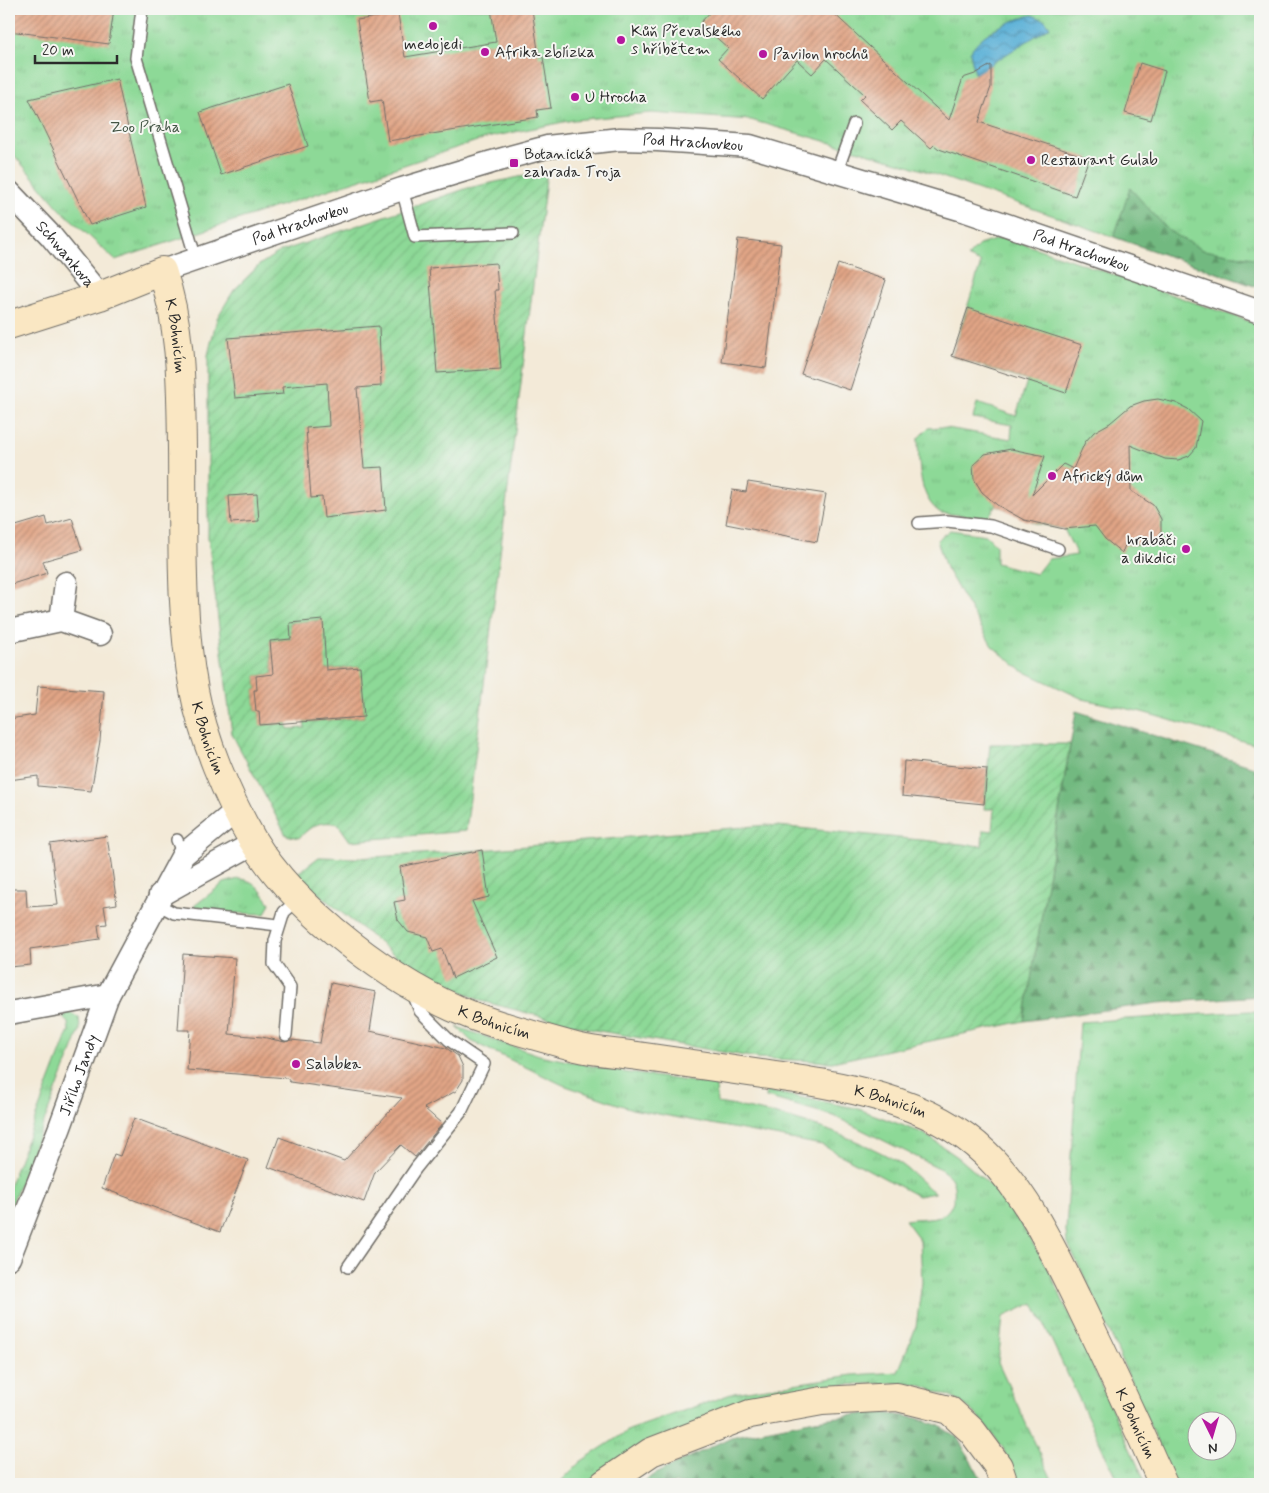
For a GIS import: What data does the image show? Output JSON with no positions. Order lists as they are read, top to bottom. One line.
{"streets":{"street":["Pod Hrachovkou","Schwankova","K Bohnicím","Jiřího Jandy"]},"crossings":[["Pod Hrachovkou","Schwankova"],["Pod Hrachovkou","K Bohnicím"],["K Bohnicím","Jiřího Jandy"]],"parks":["Zoo Praha"],"places":{"other":["medojedi","Kůň Převalského s hříbětem","Afrika zblízka","Pavilon hrochů","U Hrocha","Restaurant Gulab","Africký dům","hrabáči a dikdici","Salabka"],"transit":["Botanická zahrada Troja"]},"scale_bar":"20 m","north":"bottom"}
